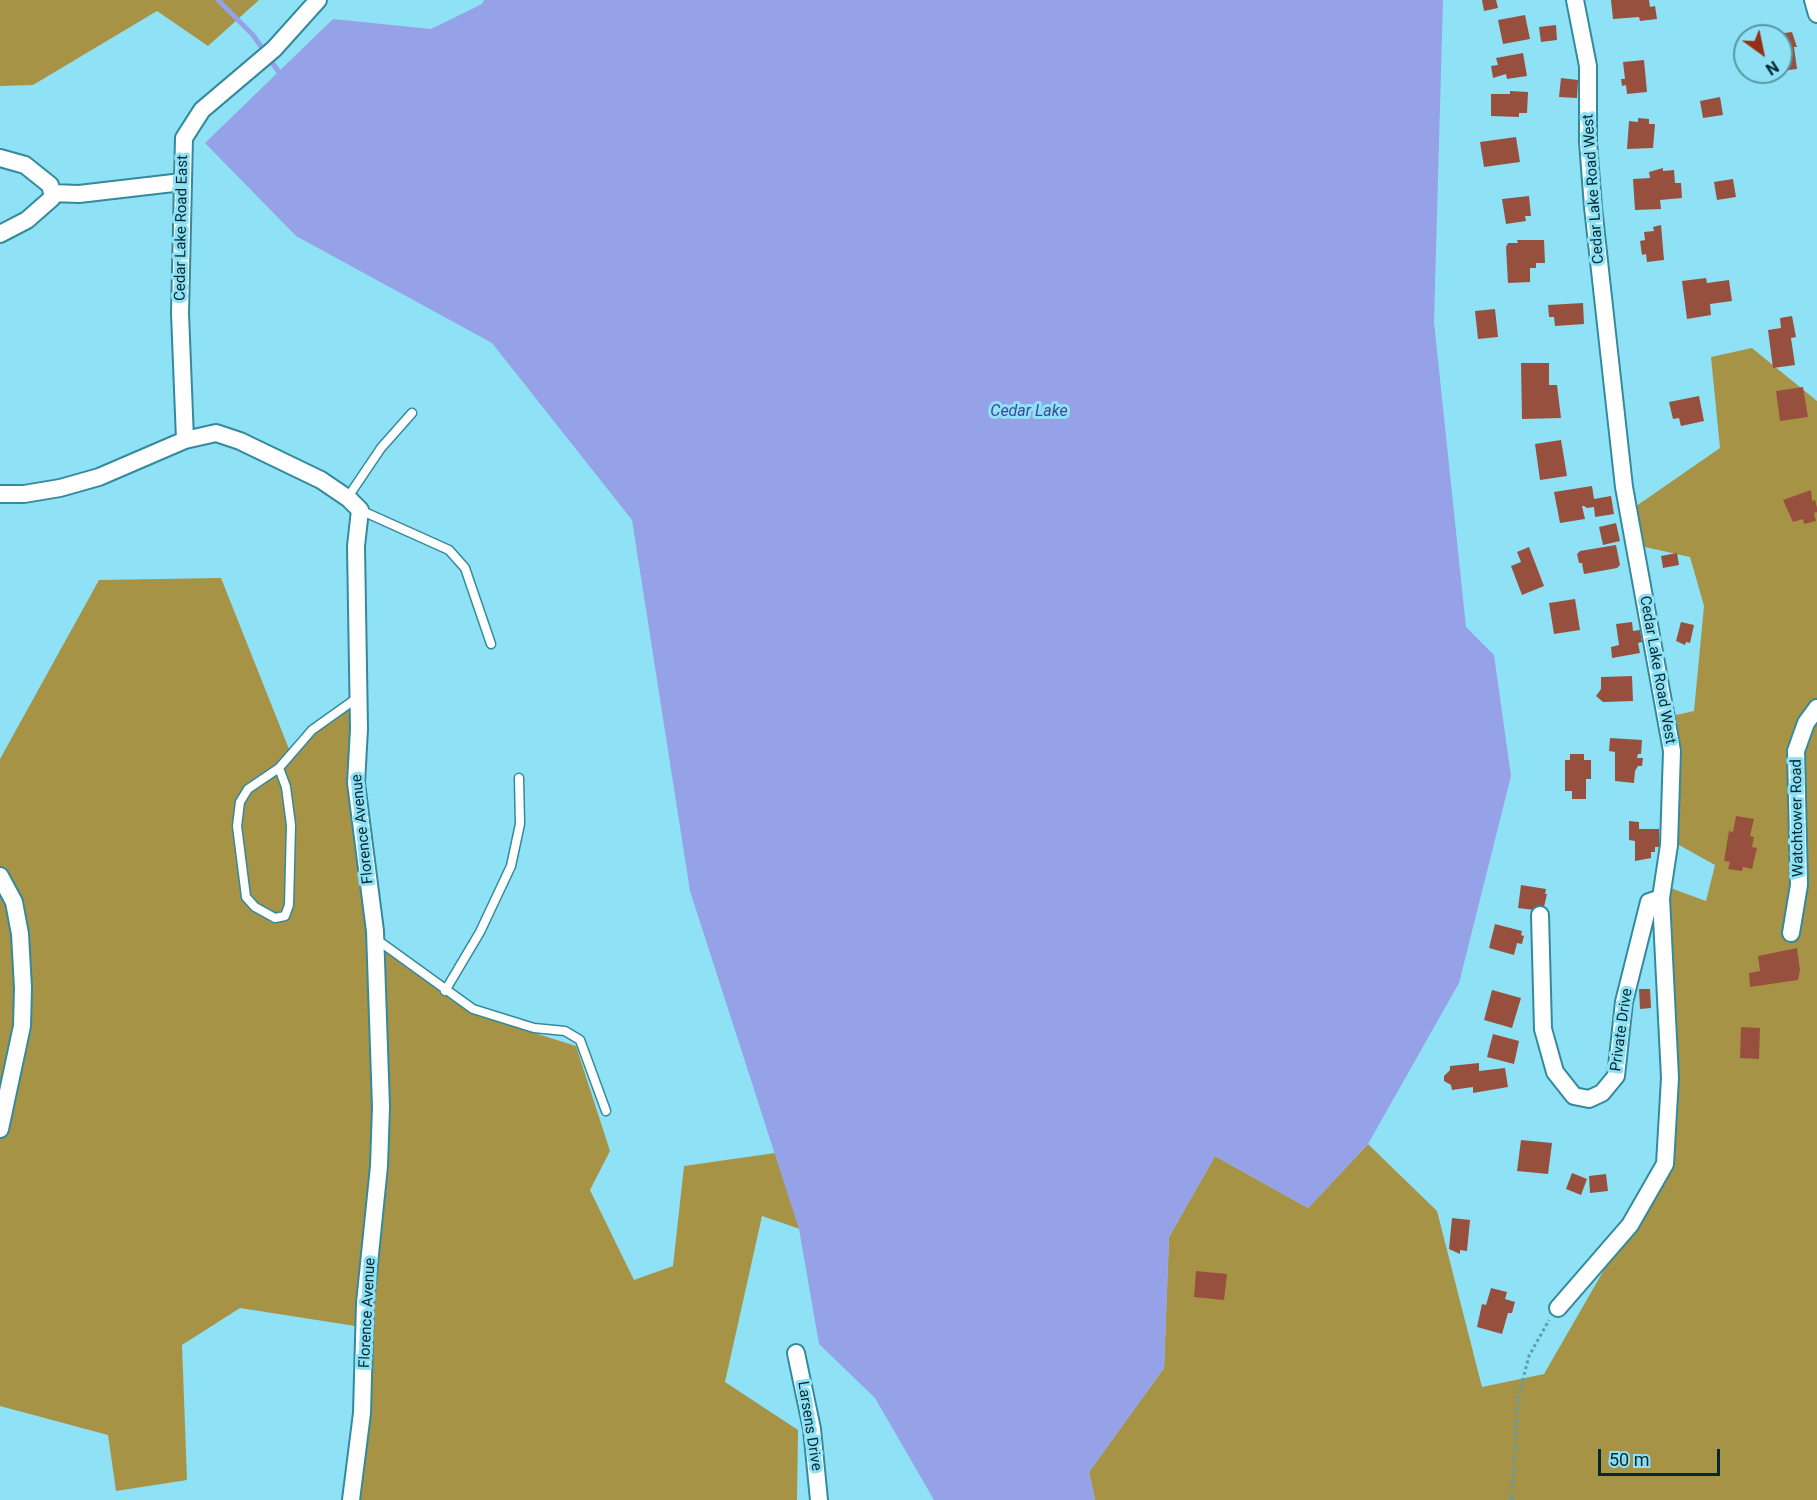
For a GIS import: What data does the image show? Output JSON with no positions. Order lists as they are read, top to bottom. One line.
{"streets":{"street":["Cedar Lake Road West","Cedar Lake Road East","Watchtower Road","Florence Avenue","Private Drive","Larsens Drive"]},"crossings":[["Cedar Lake Road West","Private Drive"]],"water":["Cedar Lake"],"scale_bar":"50 m","north":"bottom right"}
